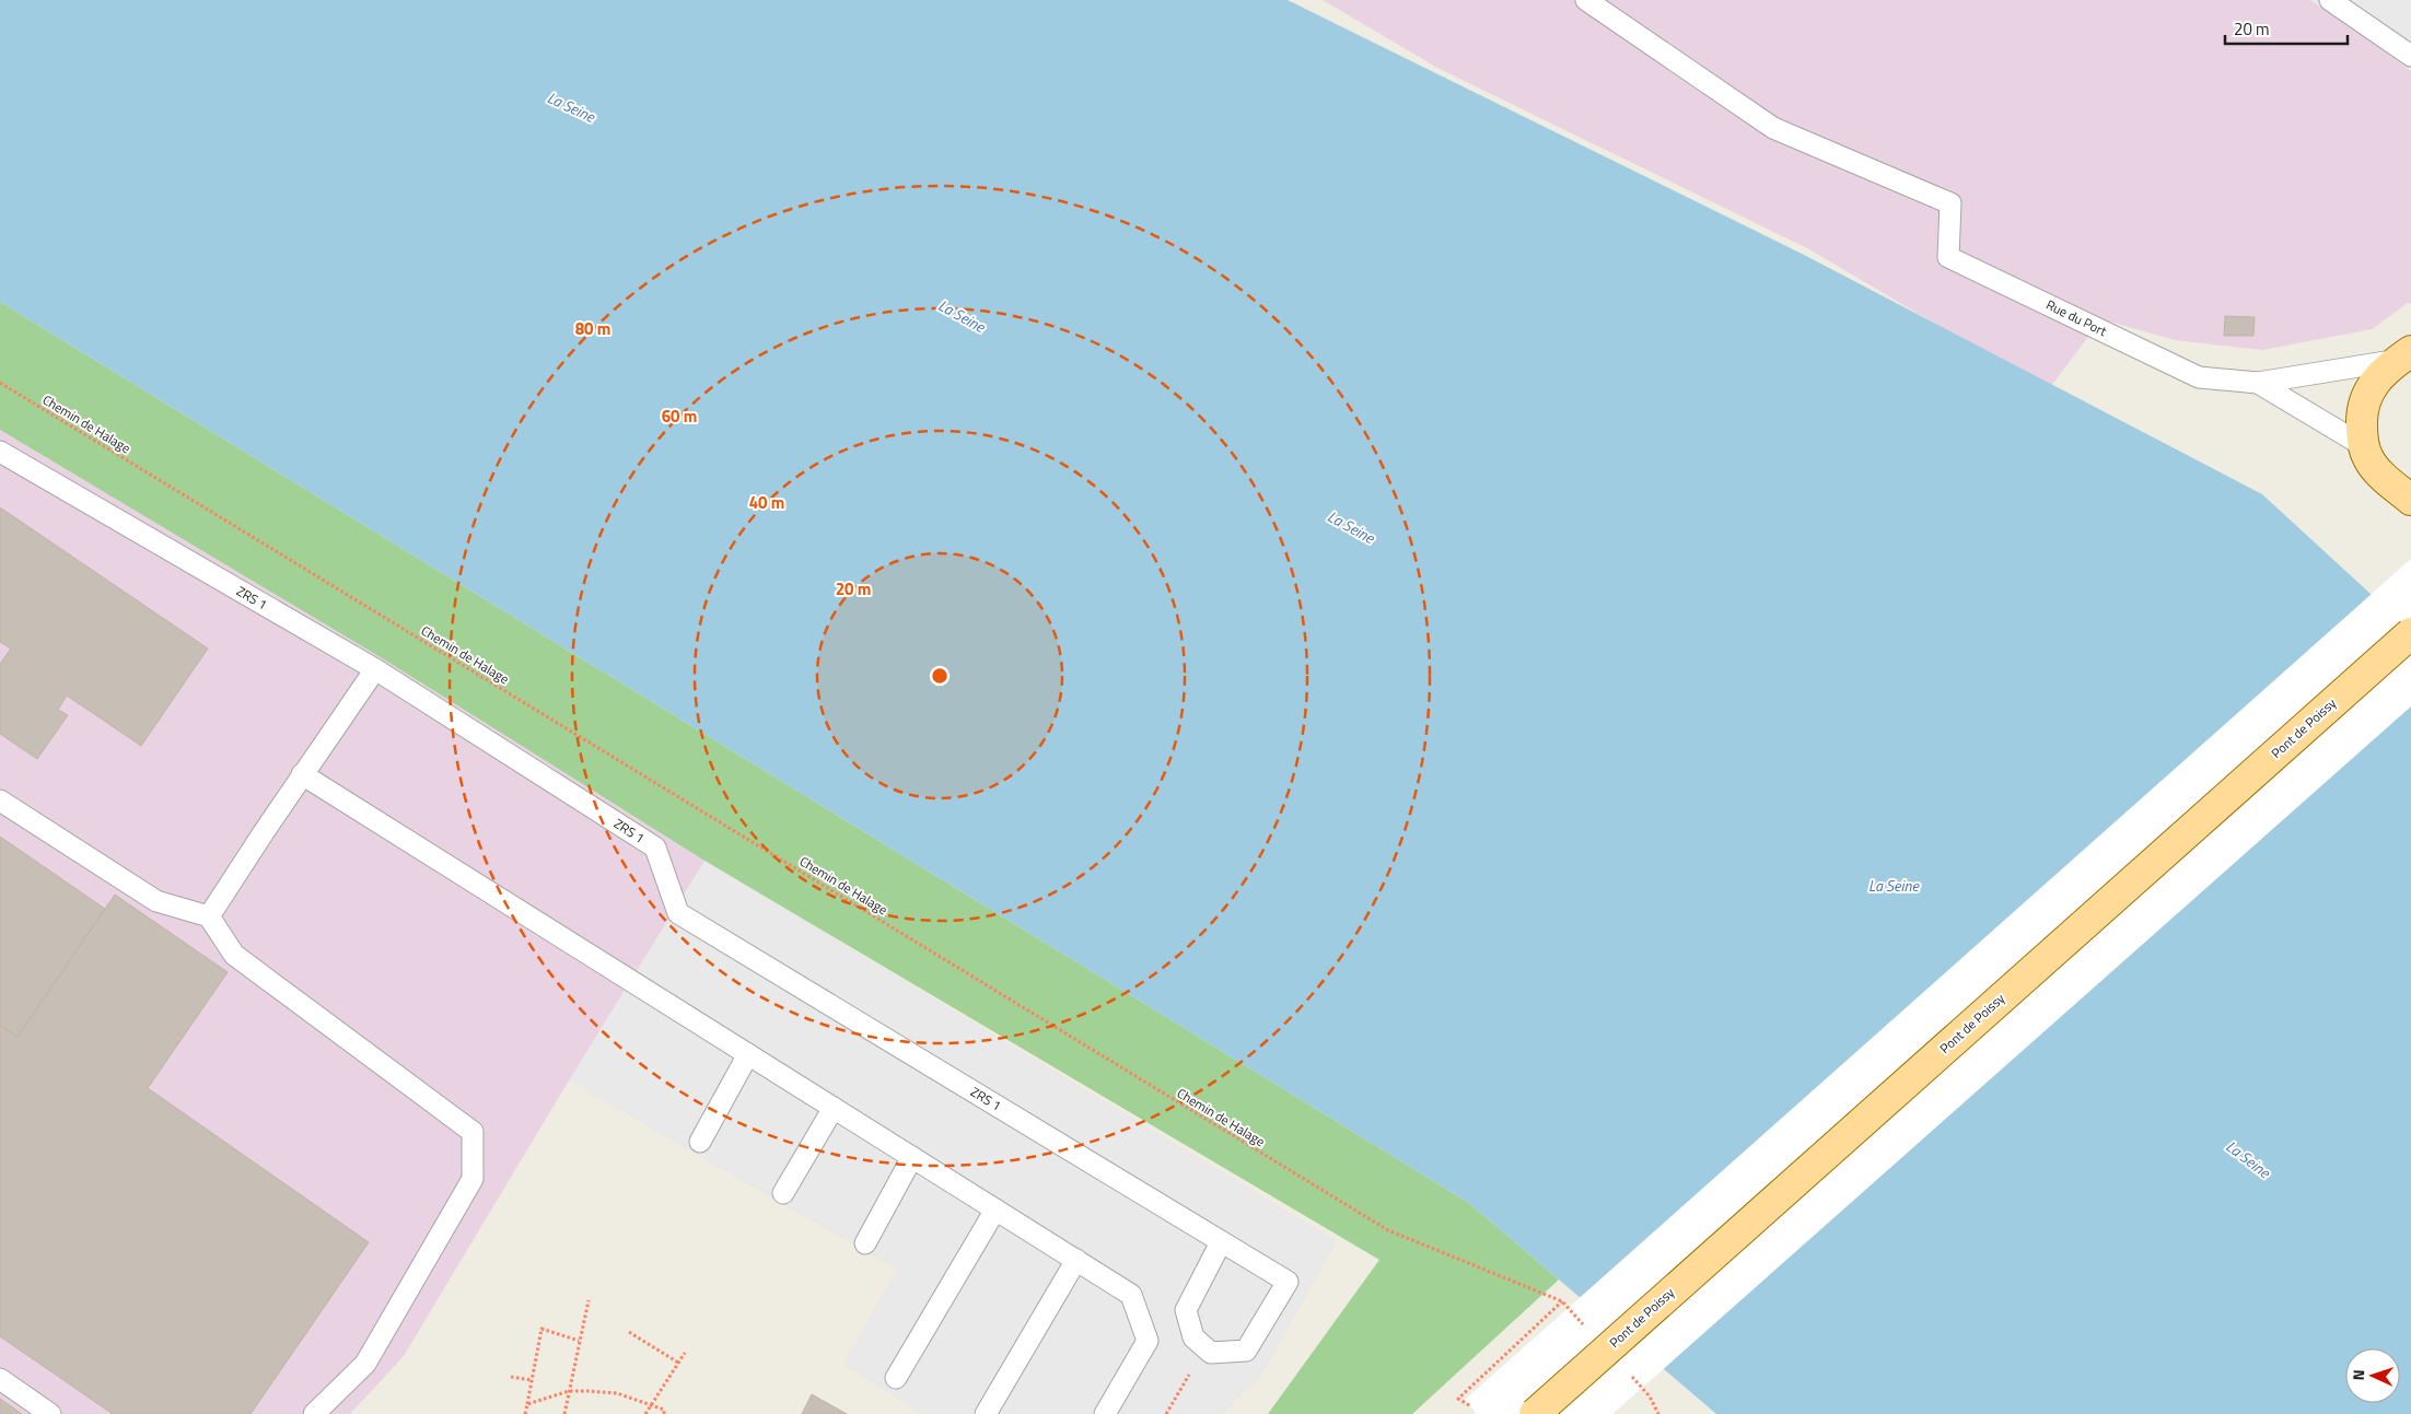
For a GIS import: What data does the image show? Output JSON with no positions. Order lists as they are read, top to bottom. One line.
{"streets":{"main road":["Pont de Poissy"],"lane":["Rue du Port","ZRS 1"],"path":["Chemin de Halage"]},"water":["La Seine"],"scale_bar":"20 m","north":"left","rings":["80 m","60 m","40 m","20 m"]}
